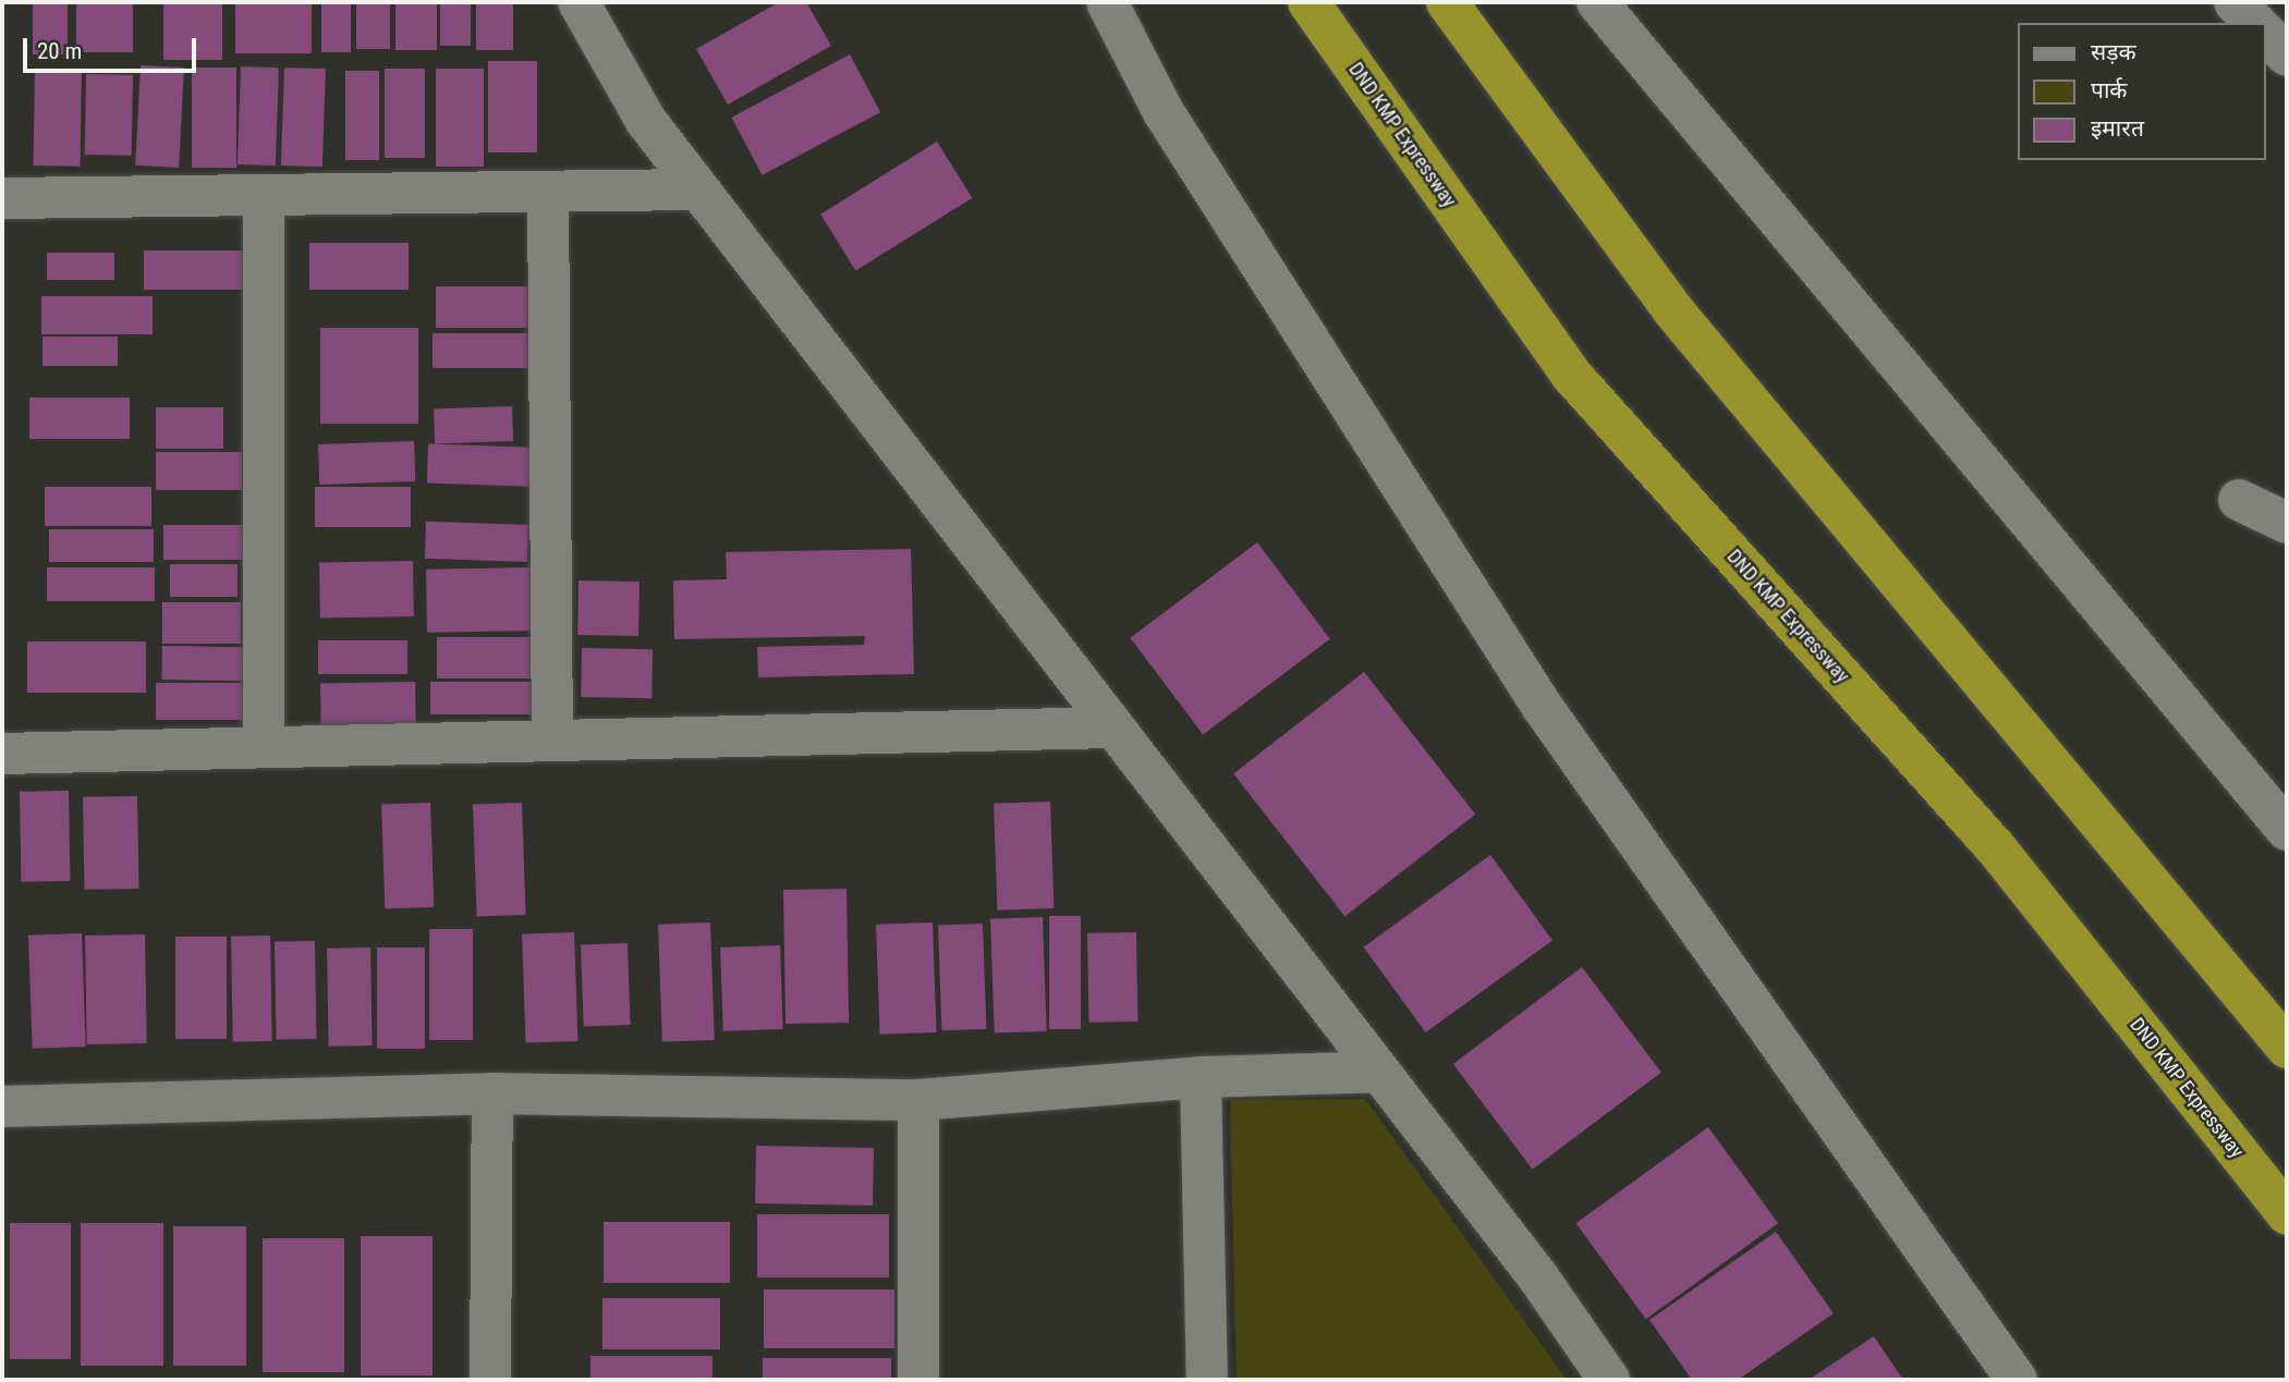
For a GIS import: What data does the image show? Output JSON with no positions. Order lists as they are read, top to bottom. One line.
{"streets":{"highway":["DND KMP Expressway"]},"legend":["सड़क","पार्क","इमारत"],"scale_bar":"20 m"}
